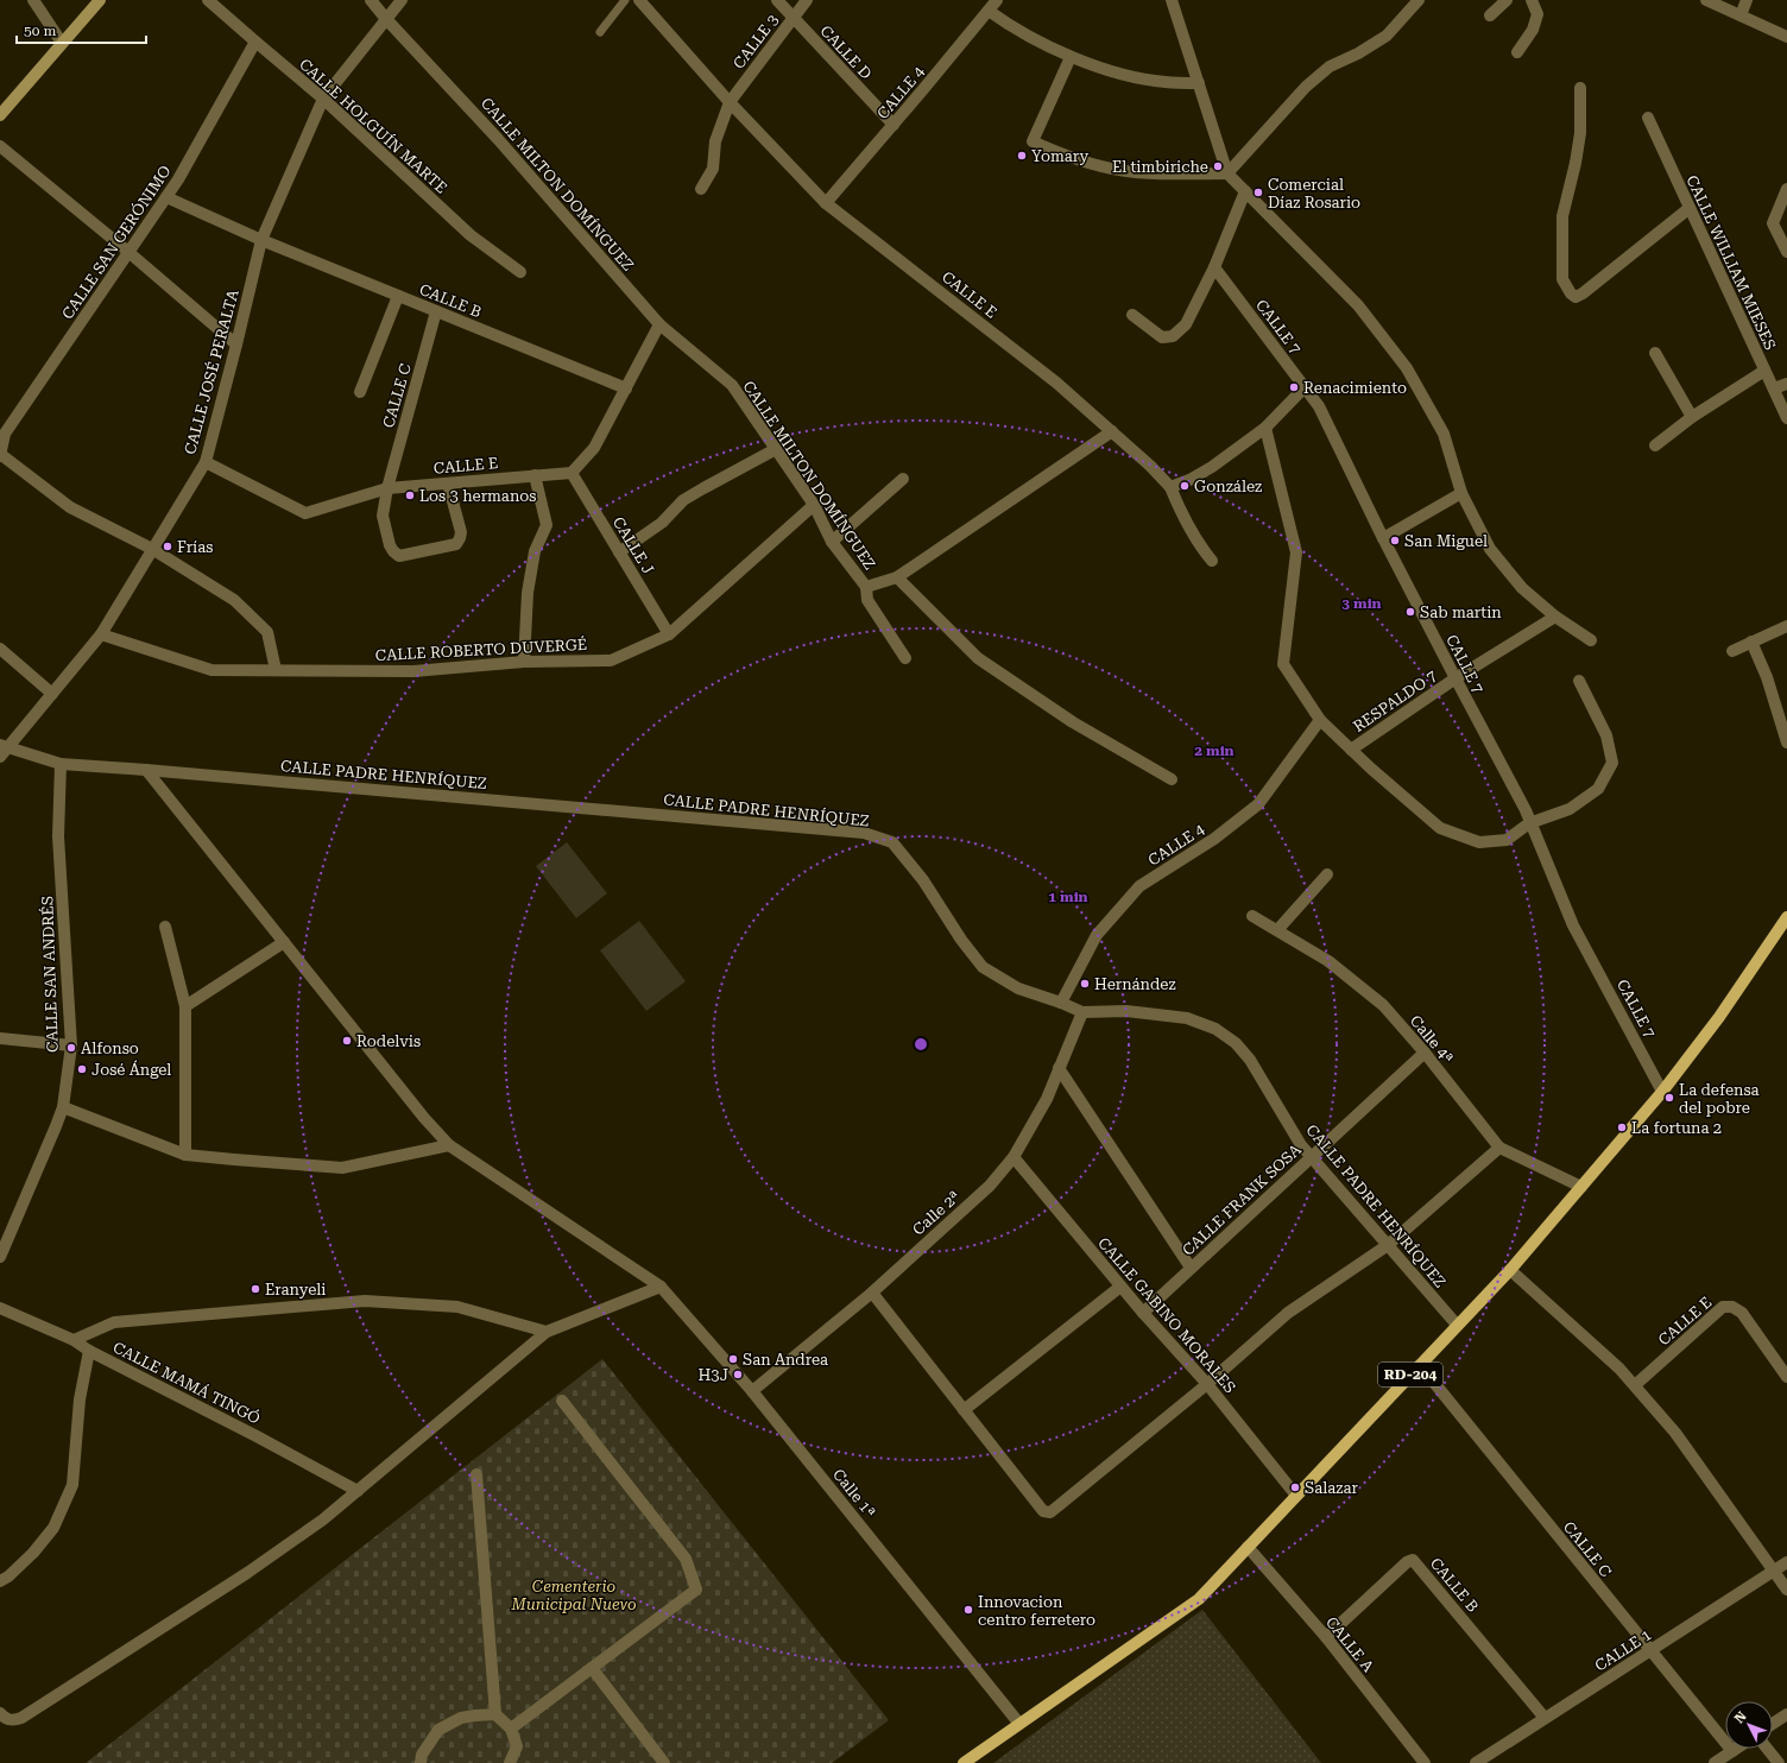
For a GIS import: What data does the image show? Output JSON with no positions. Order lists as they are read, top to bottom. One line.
{"streets":{"main road":["RD-204"],"street":["CALLE 3","CALLE D","CALLE 4","CALLE HOLGUÍN MARTE","CALLE MILTON DOMÍNGUEZ","CALLE SAN GERÓNIMO","CALLE WILLIAM MIESES","CALLE E","CALLE B","CALLE 7","CALLE JOSÉ PERALTA","CALLE C","CALLE J","CALLE ROBERTO DUVERGÉ","RESPALDO 7","CALLE PADRE HENRÍQUEZ","CALLE SAN ANDRÉS","Calle 4ª","CALLE FRANK SOSA","Calle 2ª","CALLE GABINO MORALES","CALLE MAMÁ TINGÓ","Calle 1ª","CALLE A","CALLE 1"]},"crossings":[["CALLE 3","CALLE D"],["CALLE 3","CALLE E"],["CALLE D","CALLE 4"],["CALLE 4","CALLE E"],["CALLE 4","CALLE PADRE HENRÍQUEZ"],["CALLE HOLGUÍN MARTE","CALLE SAN GERÓNIMO"],["CALLE HOLGUÍN MARTE","CALLE JOSÉ PERALTA"],["CALLE MILTON DOMÍNGUEZ","CALLE E"],["CALLE MILTON DOMÍNGUEZ","CALLE JOSÉ PERALTA"],["CALLE MILTON DOMÍNGUEZ","CALLE ROBERTO DUVERGÉ"],["CALLE SAN GERÓNIMO","CALLE B"],["CALLE E","CALLE JOSÉ PERALTA"],["CALLE E","CALLE C"],["CALLE E","CALLE J"],["CALLE B","CALLE JOSÉ PERALTA"],["CALLE B","CALLE C"],["CALLE B","CALLE A"],["CALLE B","CALLE 1"],["CALLE 7","RESPALDO 7"],["CALLE 7","RD-204"],["CALLE JOSÉ PERALTA","CALLE ROBERTO DUVERGÉ"],["CALLE JOSÉ PERALTA","CALLE PADRE HENRÍQUEZ"],["CALLE C","RD-204"],["CALLE C","CALLE 1"],["CALLE J","CALLE ROBERTO DUVERGÉ"],["CALLE PADRE HENRÍQUEZ","CALLE SAN ANDRÉS"],["CALLE PADRE HENRÍQUEZ","CALLE FRANK SOSA"],["CALLE PADRE HENRÍQUEZ","Calle 2ª"],["CALLE PADRE HENRÍQUEZ","RD-204"],["CALLE PADRE HENRÍQUEZ","Calle 1ª"],["Calle 4ª","CALLE FRANK SOSA"],["Calle 4ª","RD-204"],["CALLE FRANK SOSA","CALLE GABINO MORALES"],["Calle 2ª","CALLE GABINO MORALES"],["Calle 2ª","Calle 1ª"],["CALLE GABINO MORALES","RD-204"],["RD-204","Calle 1ª"],["RD-204","CALLE A"]],"parks":["Cementerio Municipal Nuevo"],"places":["Yomary","El timbiriche","Comercial Díaz Rosario","Renacimiento","González","Los 3 hermanos","San Miguel","Frías","Sab martin","Hernández","Rodelvis","Alfonso","José Ángel","La defensa del pobre","La fortuna 2","Eranyeli","San Andrea","H3J","Salazar","Innovacion centro ferretero"],"scale_bar":"50 m","north":"top left","rings":["3 min","2 min","1 min"]}
